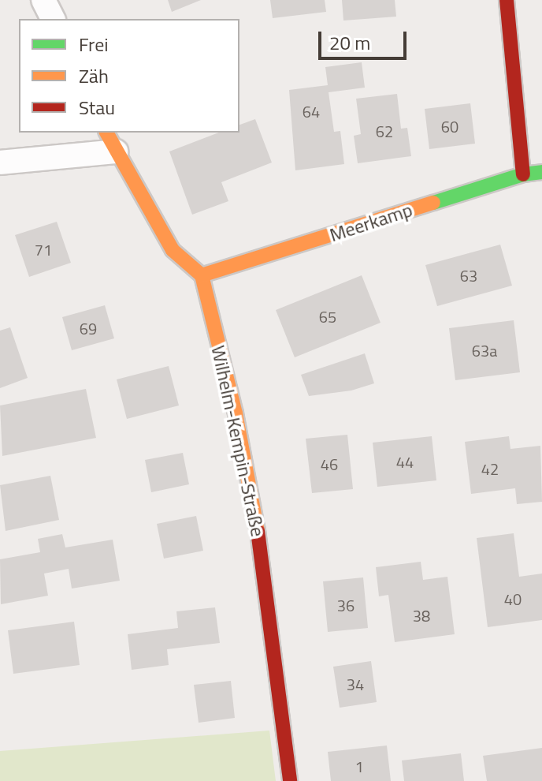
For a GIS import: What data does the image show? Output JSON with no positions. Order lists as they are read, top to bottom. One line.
{"streets":{"street":["Meerkamp","Wilhelm-Kempin-Straße"]},"crossings":[["Meerkamp","Wilhelm-Kempin-Straße"]],"house_numbers":["64","60","62","71","63","65","69","63a","44","46","42","40","36","38","34","1"],"legend":["Frei","Zäh","Stau"],"scale_bar":"20 m"}
